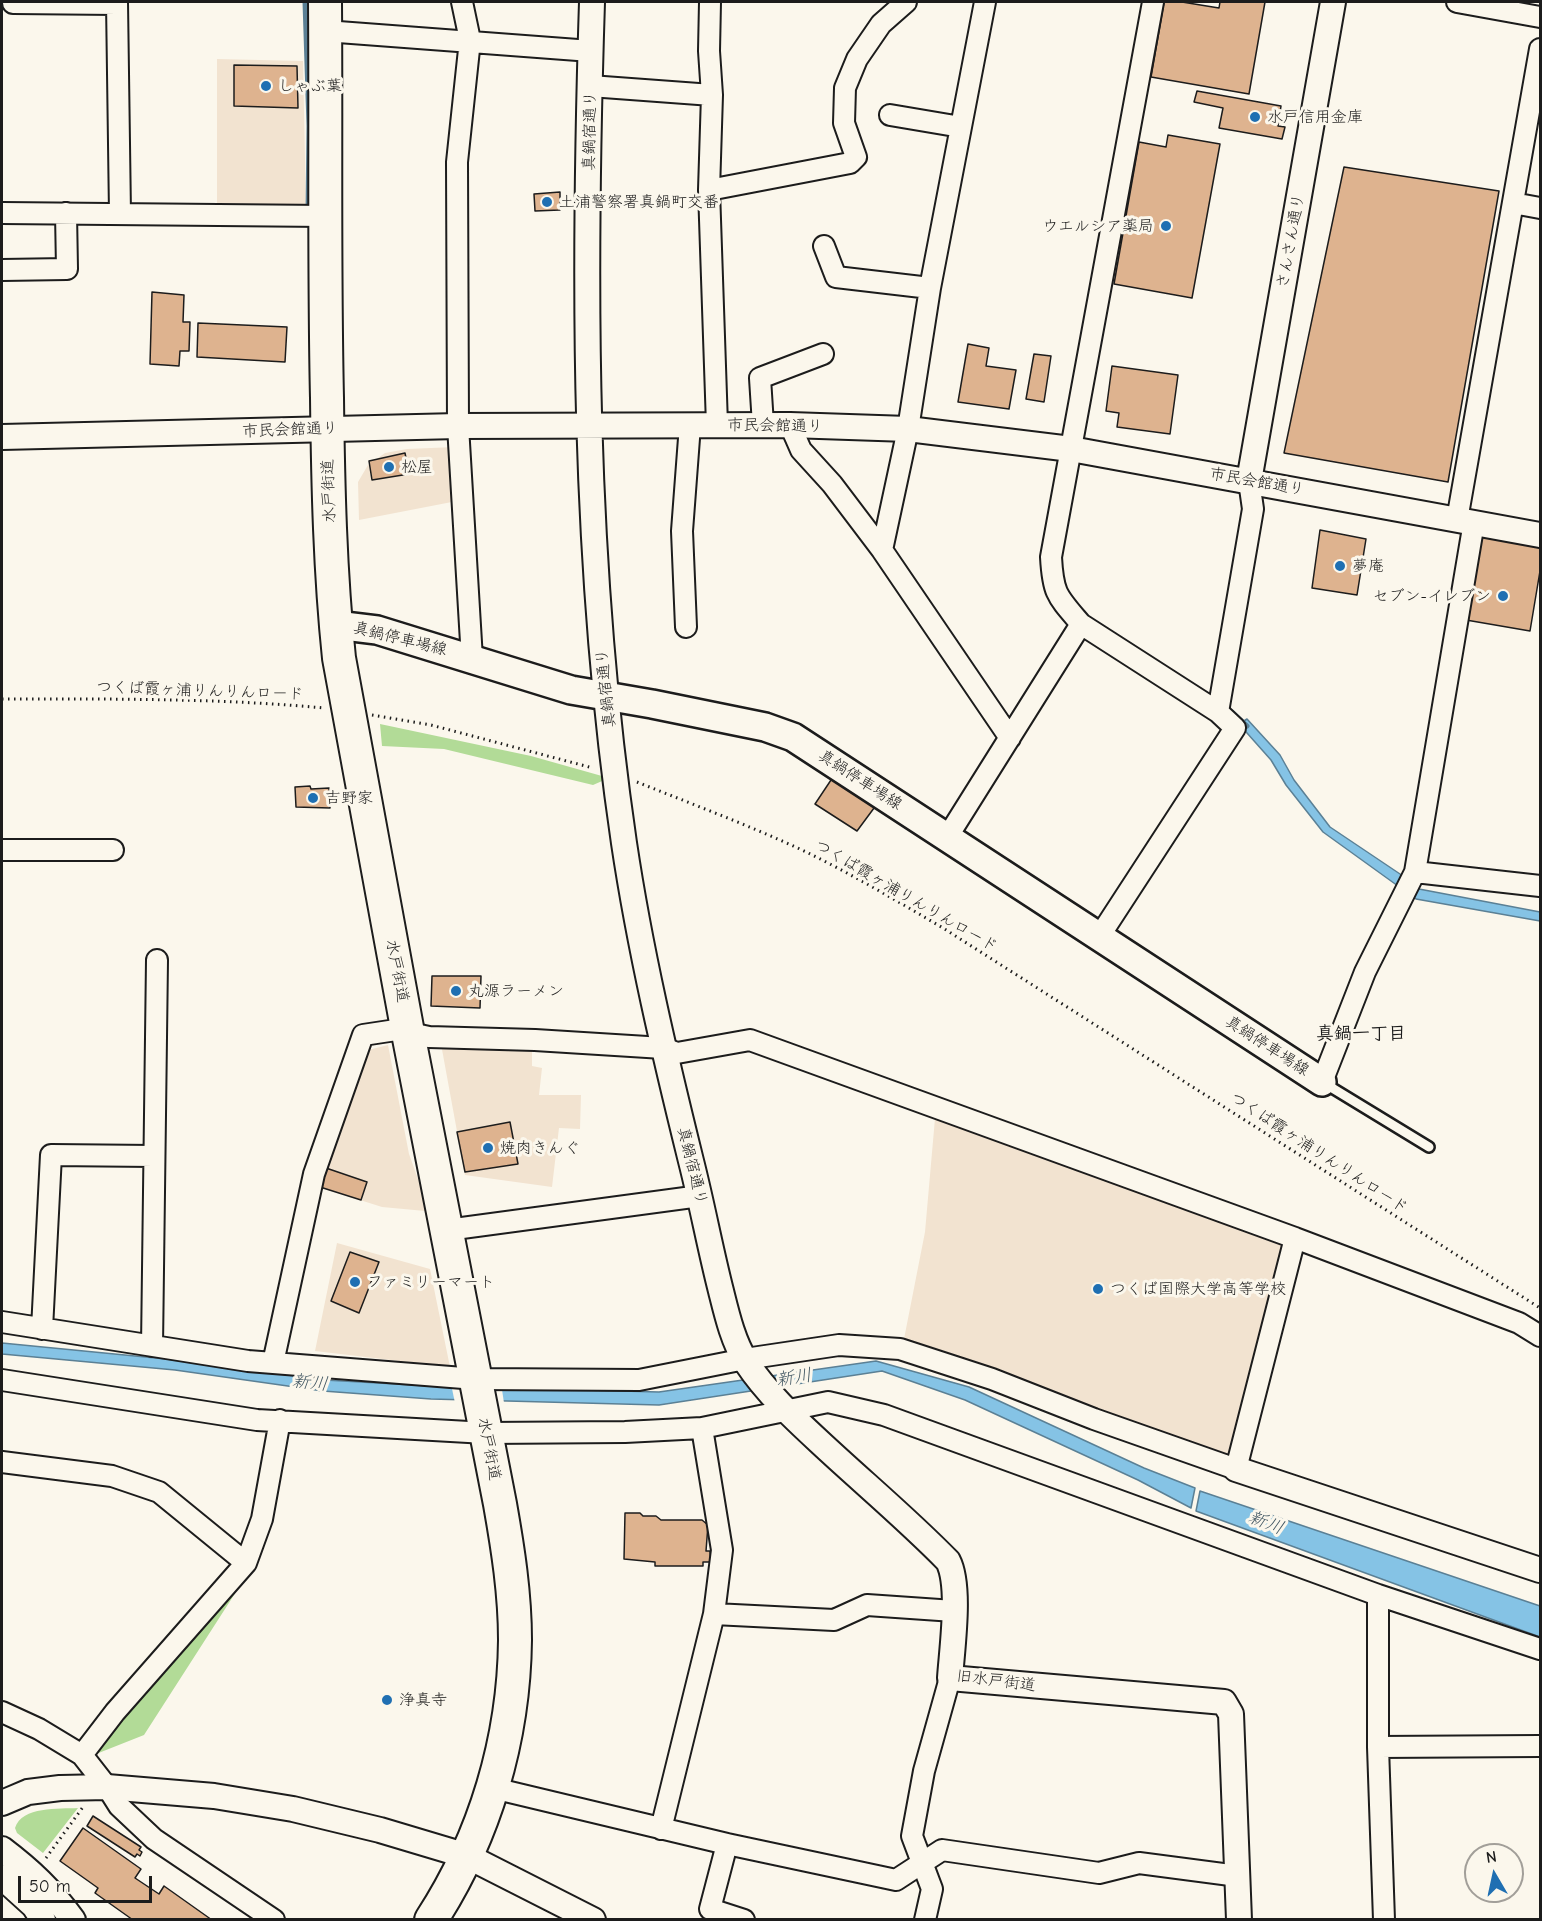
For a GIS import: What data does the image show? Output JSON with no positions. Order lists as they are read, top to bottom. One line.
{"streets":{"highway":["水戸街道"],"main road":["真鍋停車場線"],"street":["真鍋宿通り","さんさん通り","市民会館通り","旧水戸街道"],"path":["つくば霞ヶ浦りんりんロード"]},"crossings":[["真鍋宿通り","市民会館通り"],["真鍋宿通り","真鍋停車場線"],["真鍋宿通り","つくば霞ヶ浦りんりんロード"],["真鍋宿通り","旧水戸街道"],["さんさん通り","市民会館通り"],["市民会館通り","水戸街道"],["水戸街道","真鍋停車場線"],["水戸街道","つくば霞ヶ浦りんりんロード"]],"districts":["真鍋一丁目"],"water":["新川"],"places":["しゃぶ葉","水戸信用金庫","土浦警察署真鍋町交番","ウエルシア薬局","松屋","夢庵","セブン-イレブン","吉野家","丸源ラーメン","焼肉きんぐ","ファミリーマート","つくば国際大学高等学校","浄真寺"],"scale_bar":"50 m","north":"top"}
